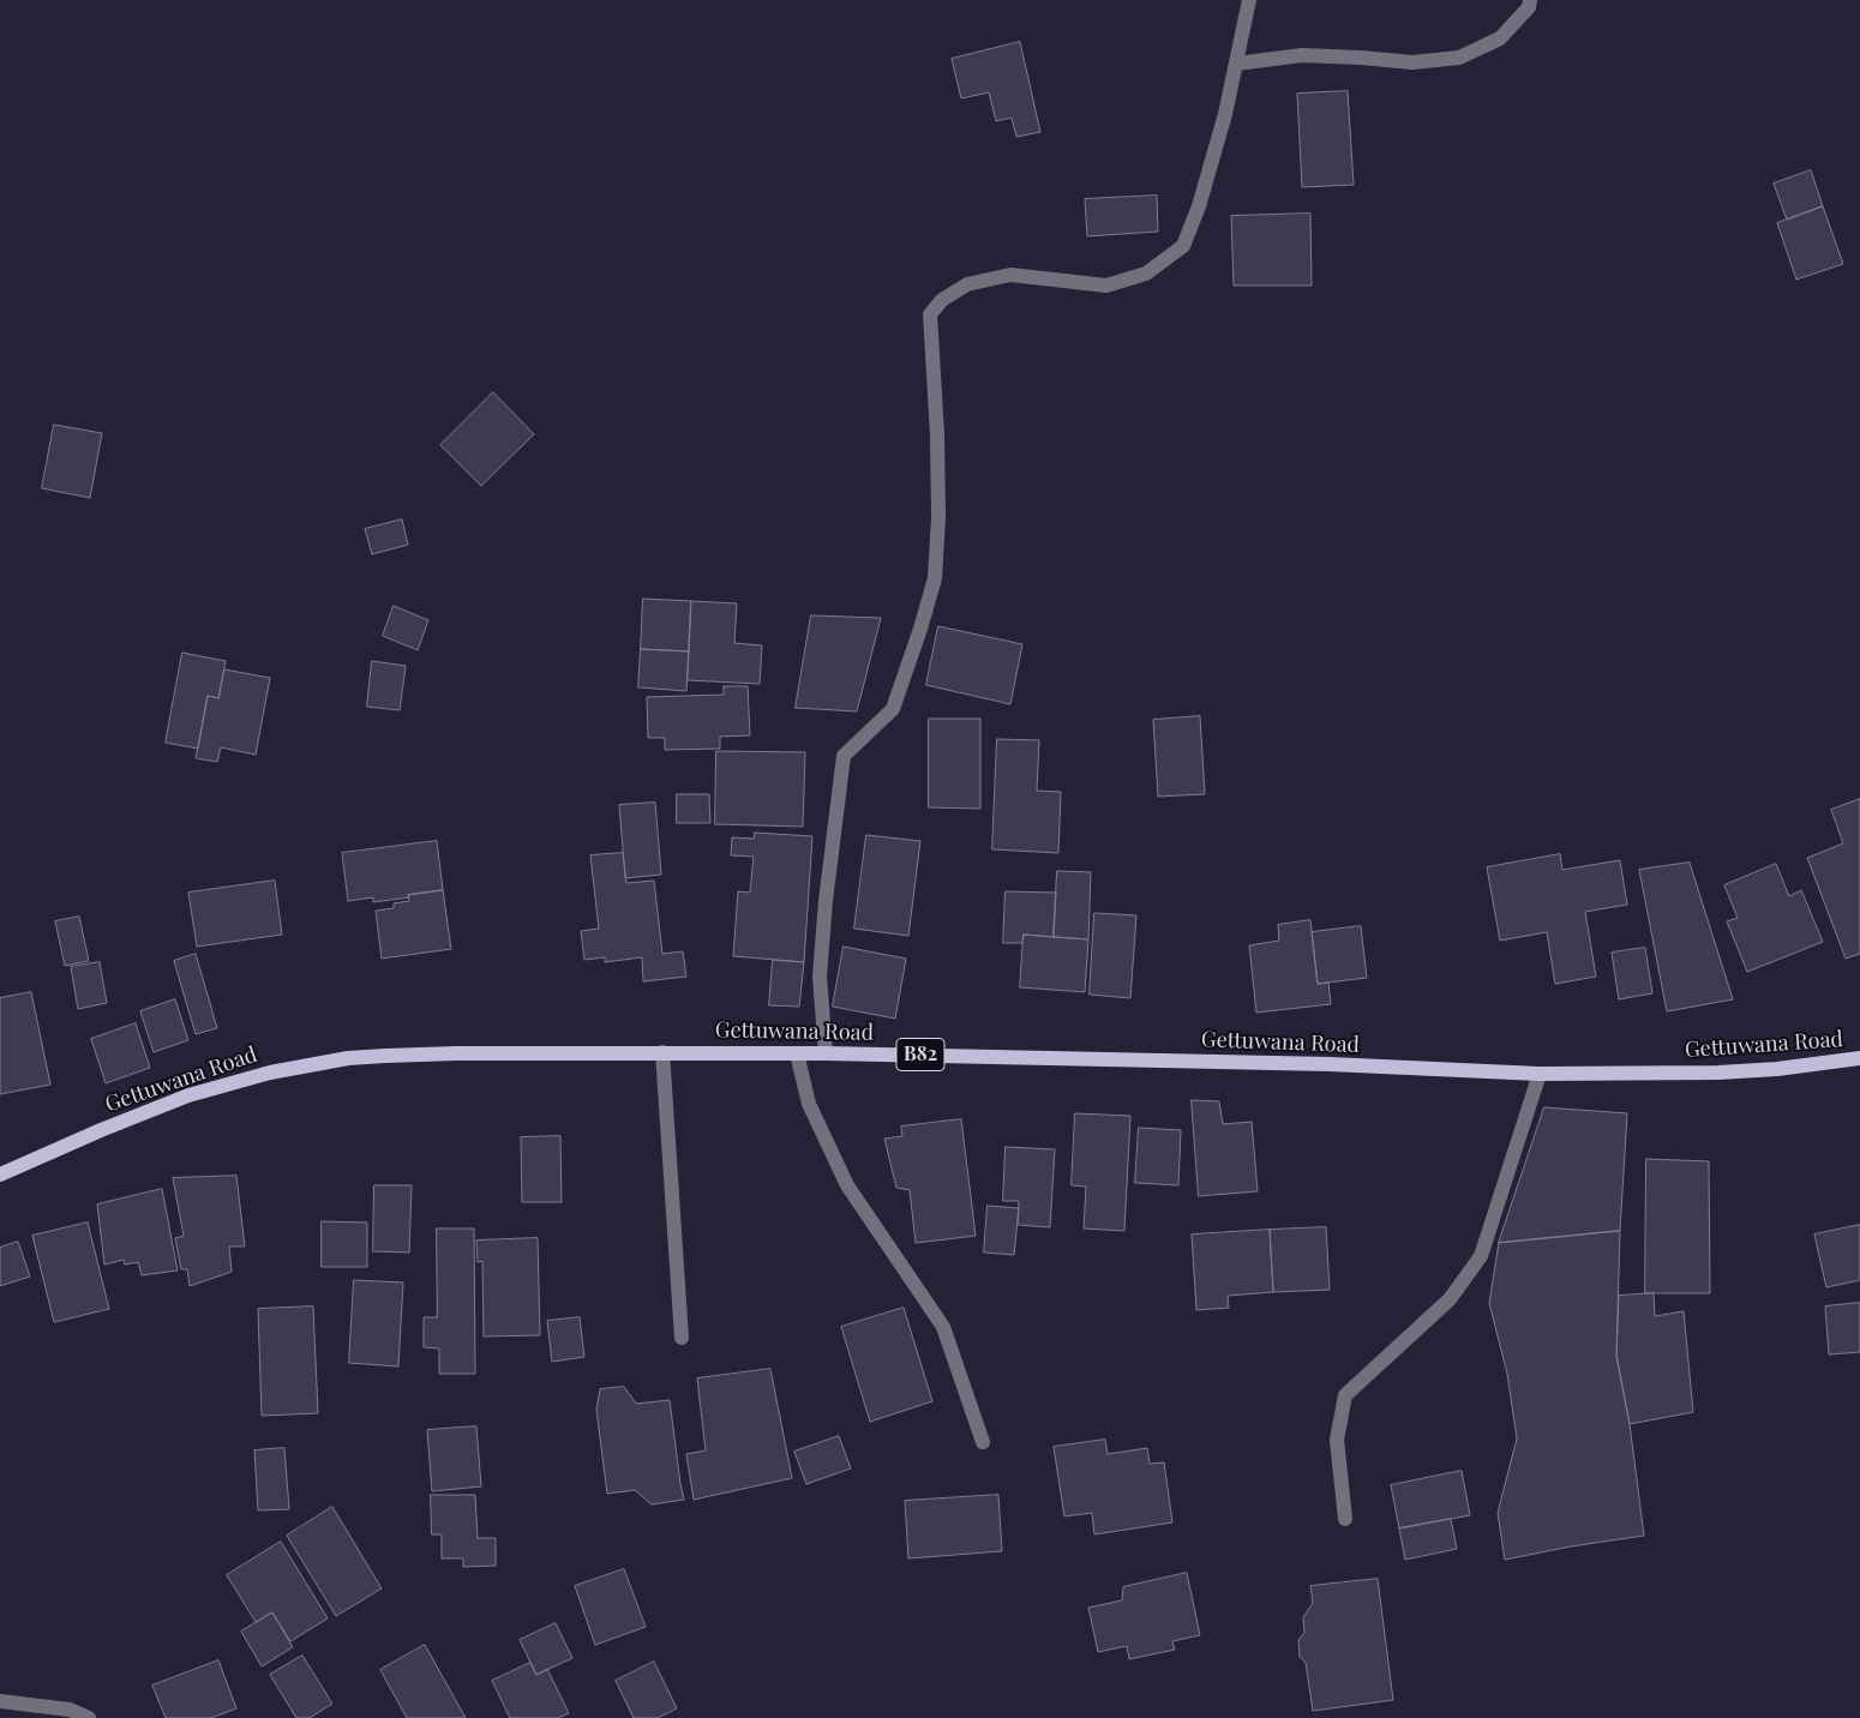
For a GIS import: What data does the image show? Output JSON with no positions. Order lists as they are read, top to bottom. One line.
{"streets":{"main road":["Gettuwana Road","B82"]}}
